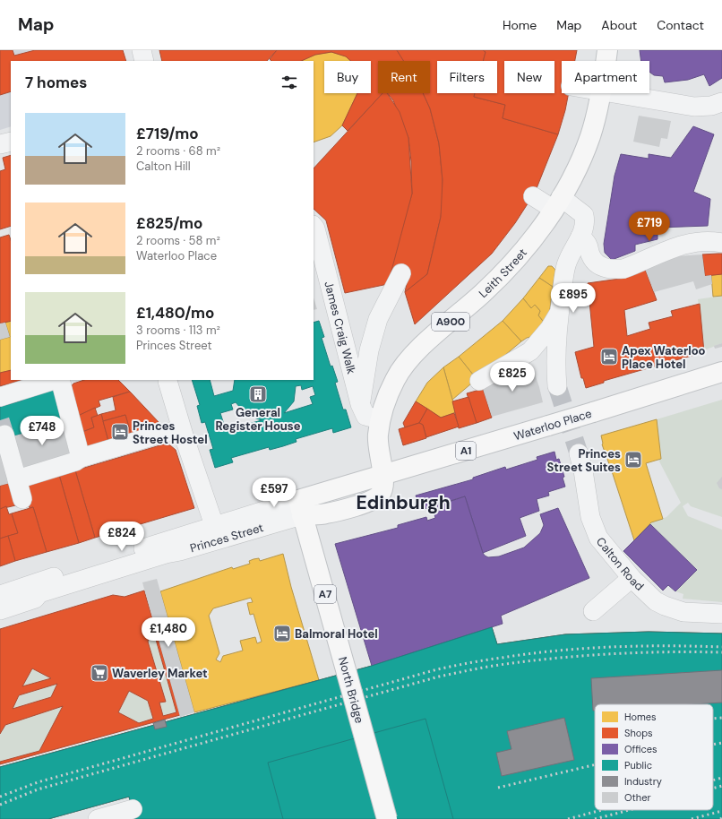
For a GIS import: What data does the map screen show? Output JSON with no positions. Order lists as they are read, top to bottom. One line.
{"streets":{"main road":["Leith Street","A900","Waterloo Place","A1","Princes Street","A7","North Bridge"],"street":["James Craig Walk","Calton Road"]},"crossings":[["Leith Street","A900"],["Leith Street","James Craig Walk"],["Leith Street","Waterloo Place"],["Leith Street","Princes Street"],["A900","Princes Street"],["Waterloo Place","Princes Street"],["Princes Street","North Bridge"]],"districts":["Edinburgh"],"places":{"hotel":["Apex Waterloo Place Hotel","Princes Street Hostel","Princes Street Suites","Balmoral Hotel"],"building":["General Register House"],"supermarket":["Waverley Market"]},"legend":["Homes","Shops","Offices","Public","Industry","Other"],"page":{"header":"Map","nav":["Home","Map","About","Contact"],"chip":["Buy","Rent","Filters","New","Apartment"],"heading":"7 homes","list":[{"name":"£719/mo","note":"2 rooms · 68 m² · Calton Hill"},{"name":"£825/mo","note":"2 rooms · 58 m² · Waterloo Place"},{"name":"£1,480/mo","note":"3 rooms · 113 m² · Princes Street"}],"price":["£719","£895","£825","£748","£597","£824","£1,480"]}}
